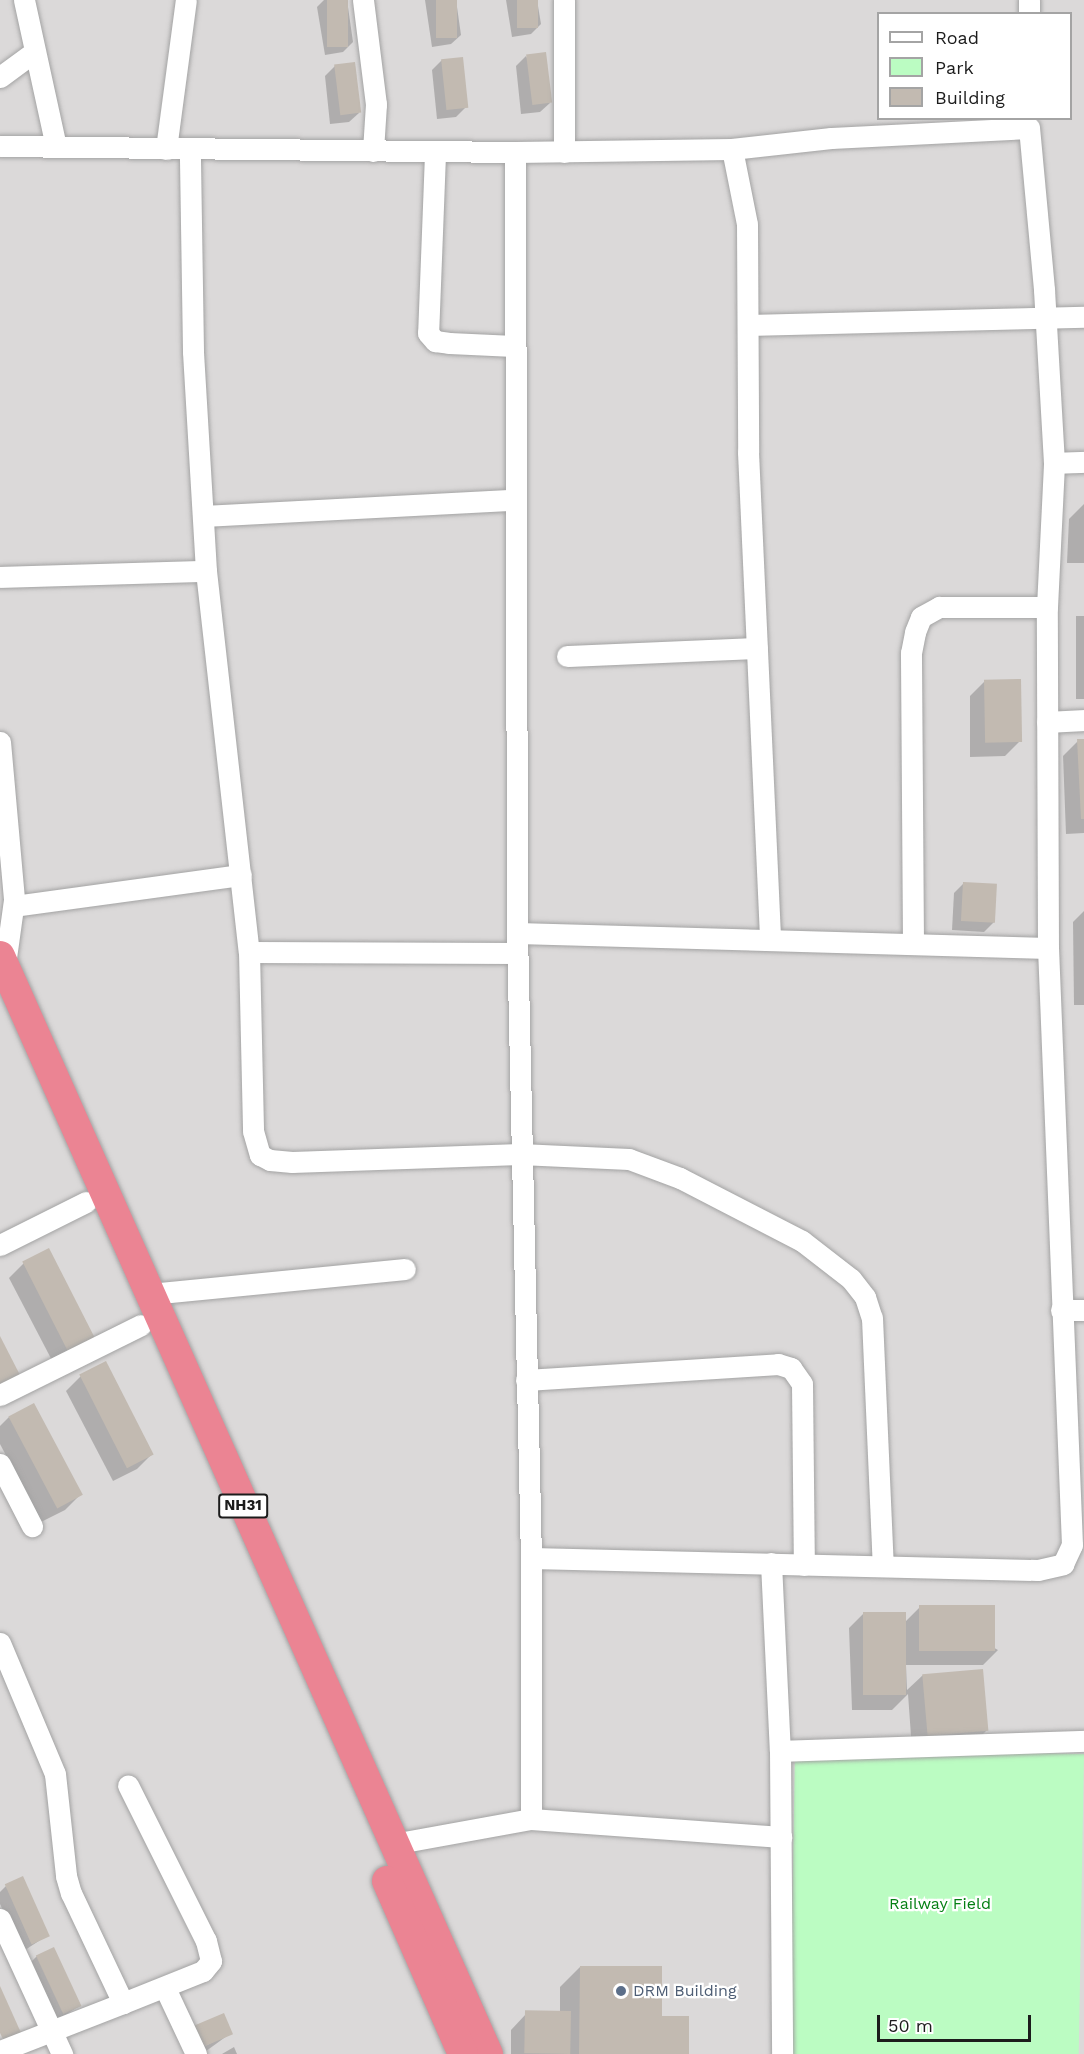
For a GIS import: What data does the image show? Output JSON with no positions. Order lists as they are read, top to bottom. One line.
{"streets":{"highway":["NH31"]},"parks":["Railway Field"],"places":["DRM Building"],"legend":["Road","Park","Building"],"scale_bar":"50 m"}
